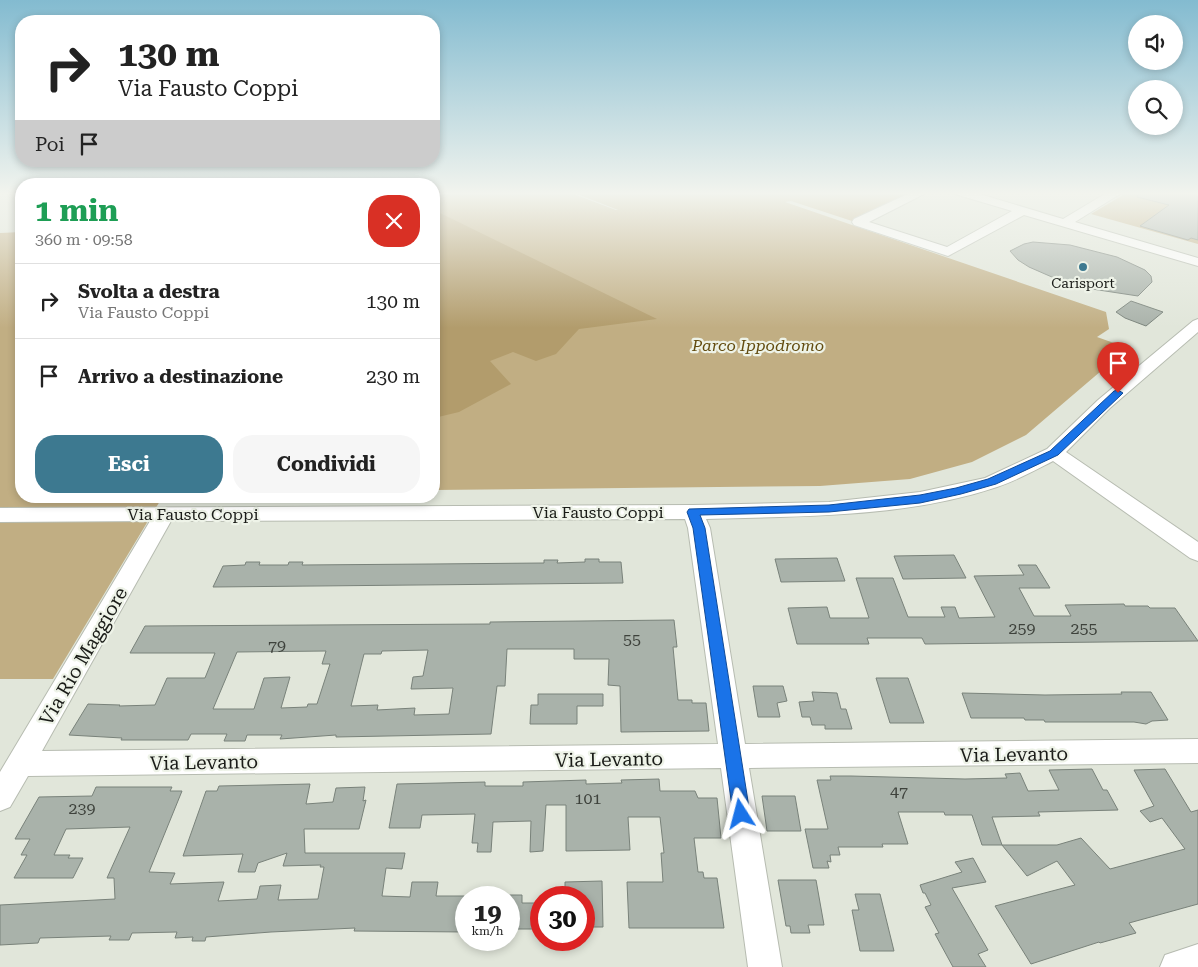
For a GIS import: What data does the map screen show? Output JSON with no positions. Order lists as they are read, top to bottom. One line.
{"streets":{"street":["Via Fausto Coppi","Via Rio Maggiore","Via Levanto"]},"crossings":[["Via Fausto Coppi","Via Rio Maggiore"],["Via Rio Maggiore","Via Levanto"]],"parks":["Parco Ippodromo"],"places":["Carisport"],"house_numbers":["259","255","55","79","47","101","239"],"page":{"turn":["130 m","Via Fausto Coppi"],"then":"Poi","heading":["1 min","360 m · 09:58"],"list":[{"name":"Svolta a destra","note":"Via Fausto Coppi","value":"130 m"},{"name":"Arrivo a destinazione","value":"230 m"}],"buttons":["Esci","Condividi"],"speed":"19 km/h","limit":"30"}}
